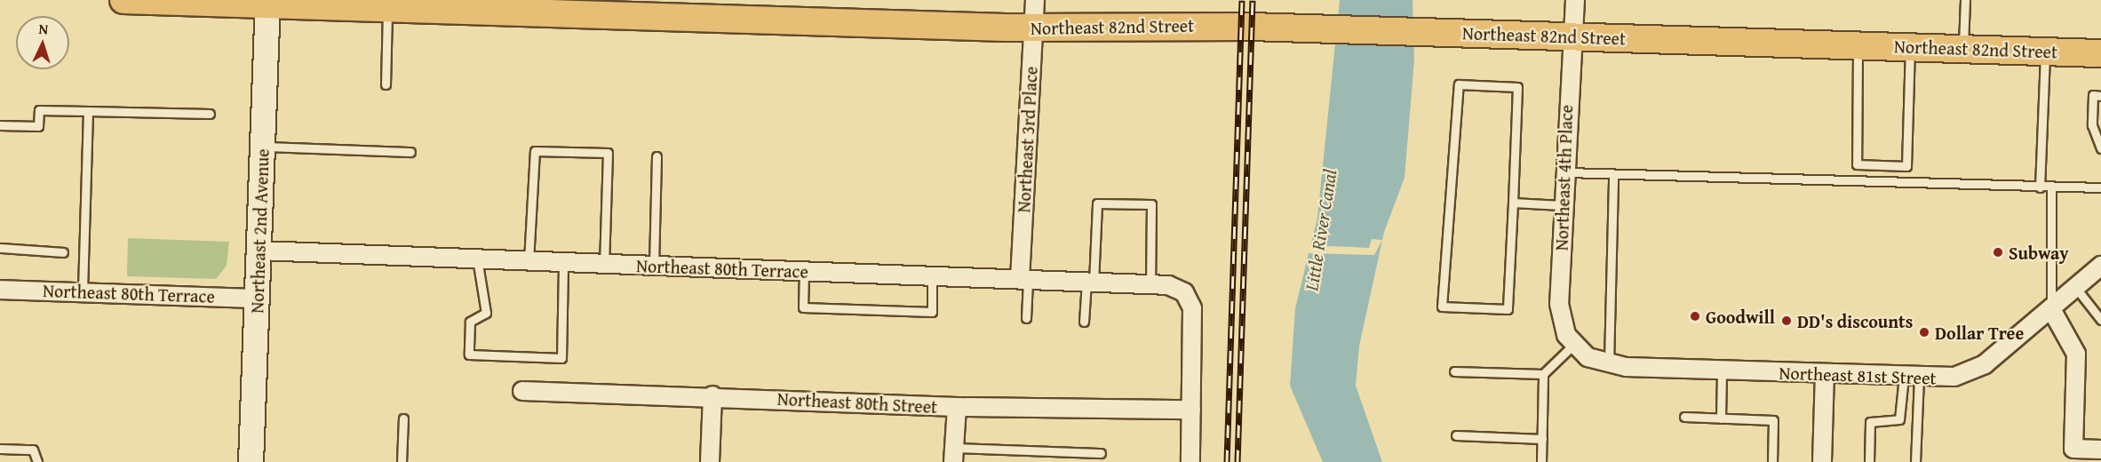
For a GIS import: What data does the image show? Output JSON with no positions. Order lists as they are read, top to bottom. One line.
{"streets":{"main road":["Northeast 82nd Street","Northeast 2nd Avenue"],"street":["Northeast 3rd Place","Northeast 4th Place","Northeast 80th Terrace","Northeast 81st Street","Northeast 80th Street"]},"crossings":[["Northeast 82nd Street","Northeast 3rd Place"],["Northeast 82nd Street","Northeast 4th Place"],["Northeast 82nd Street","Northeast 2nd Avenue"],["Northeast 3rd Place","Northeast 80th Terrace"],["Northeast 4th Place","Northeast 81st Street"],["Northeast 2nd Avenue","Northeast 80th Terrace"],["Northeast 80th Terrace","Northeast 80th Street"]],"water":["Little River Canal"],"places":["Subway","Goodwill","DD's discounts","Dollar Tree"],"north":"top"}
